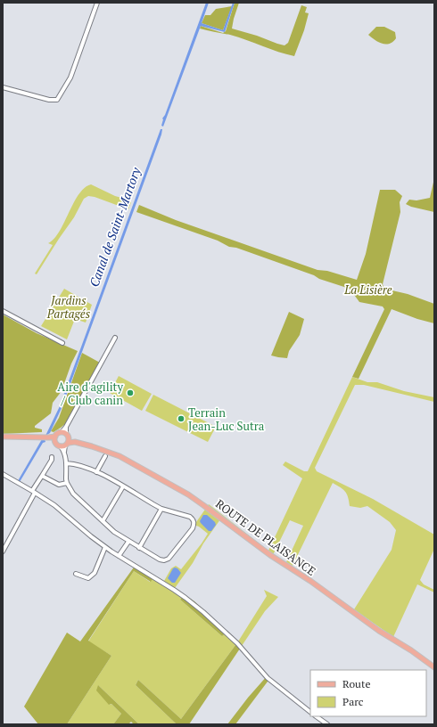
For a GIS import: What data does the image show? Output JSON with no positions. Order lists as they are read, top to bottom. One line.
{"streets":{"main road":["ROUTE DE PLAISANCE"]},"water":["Canal de Saint-Martory"],"parks":["La Lisière","Jardins Partagés"],"places":["Aire d'agility / Club canin","Terrain Jean-Luc Sutra"],"legend":["Route","Parc"]}
